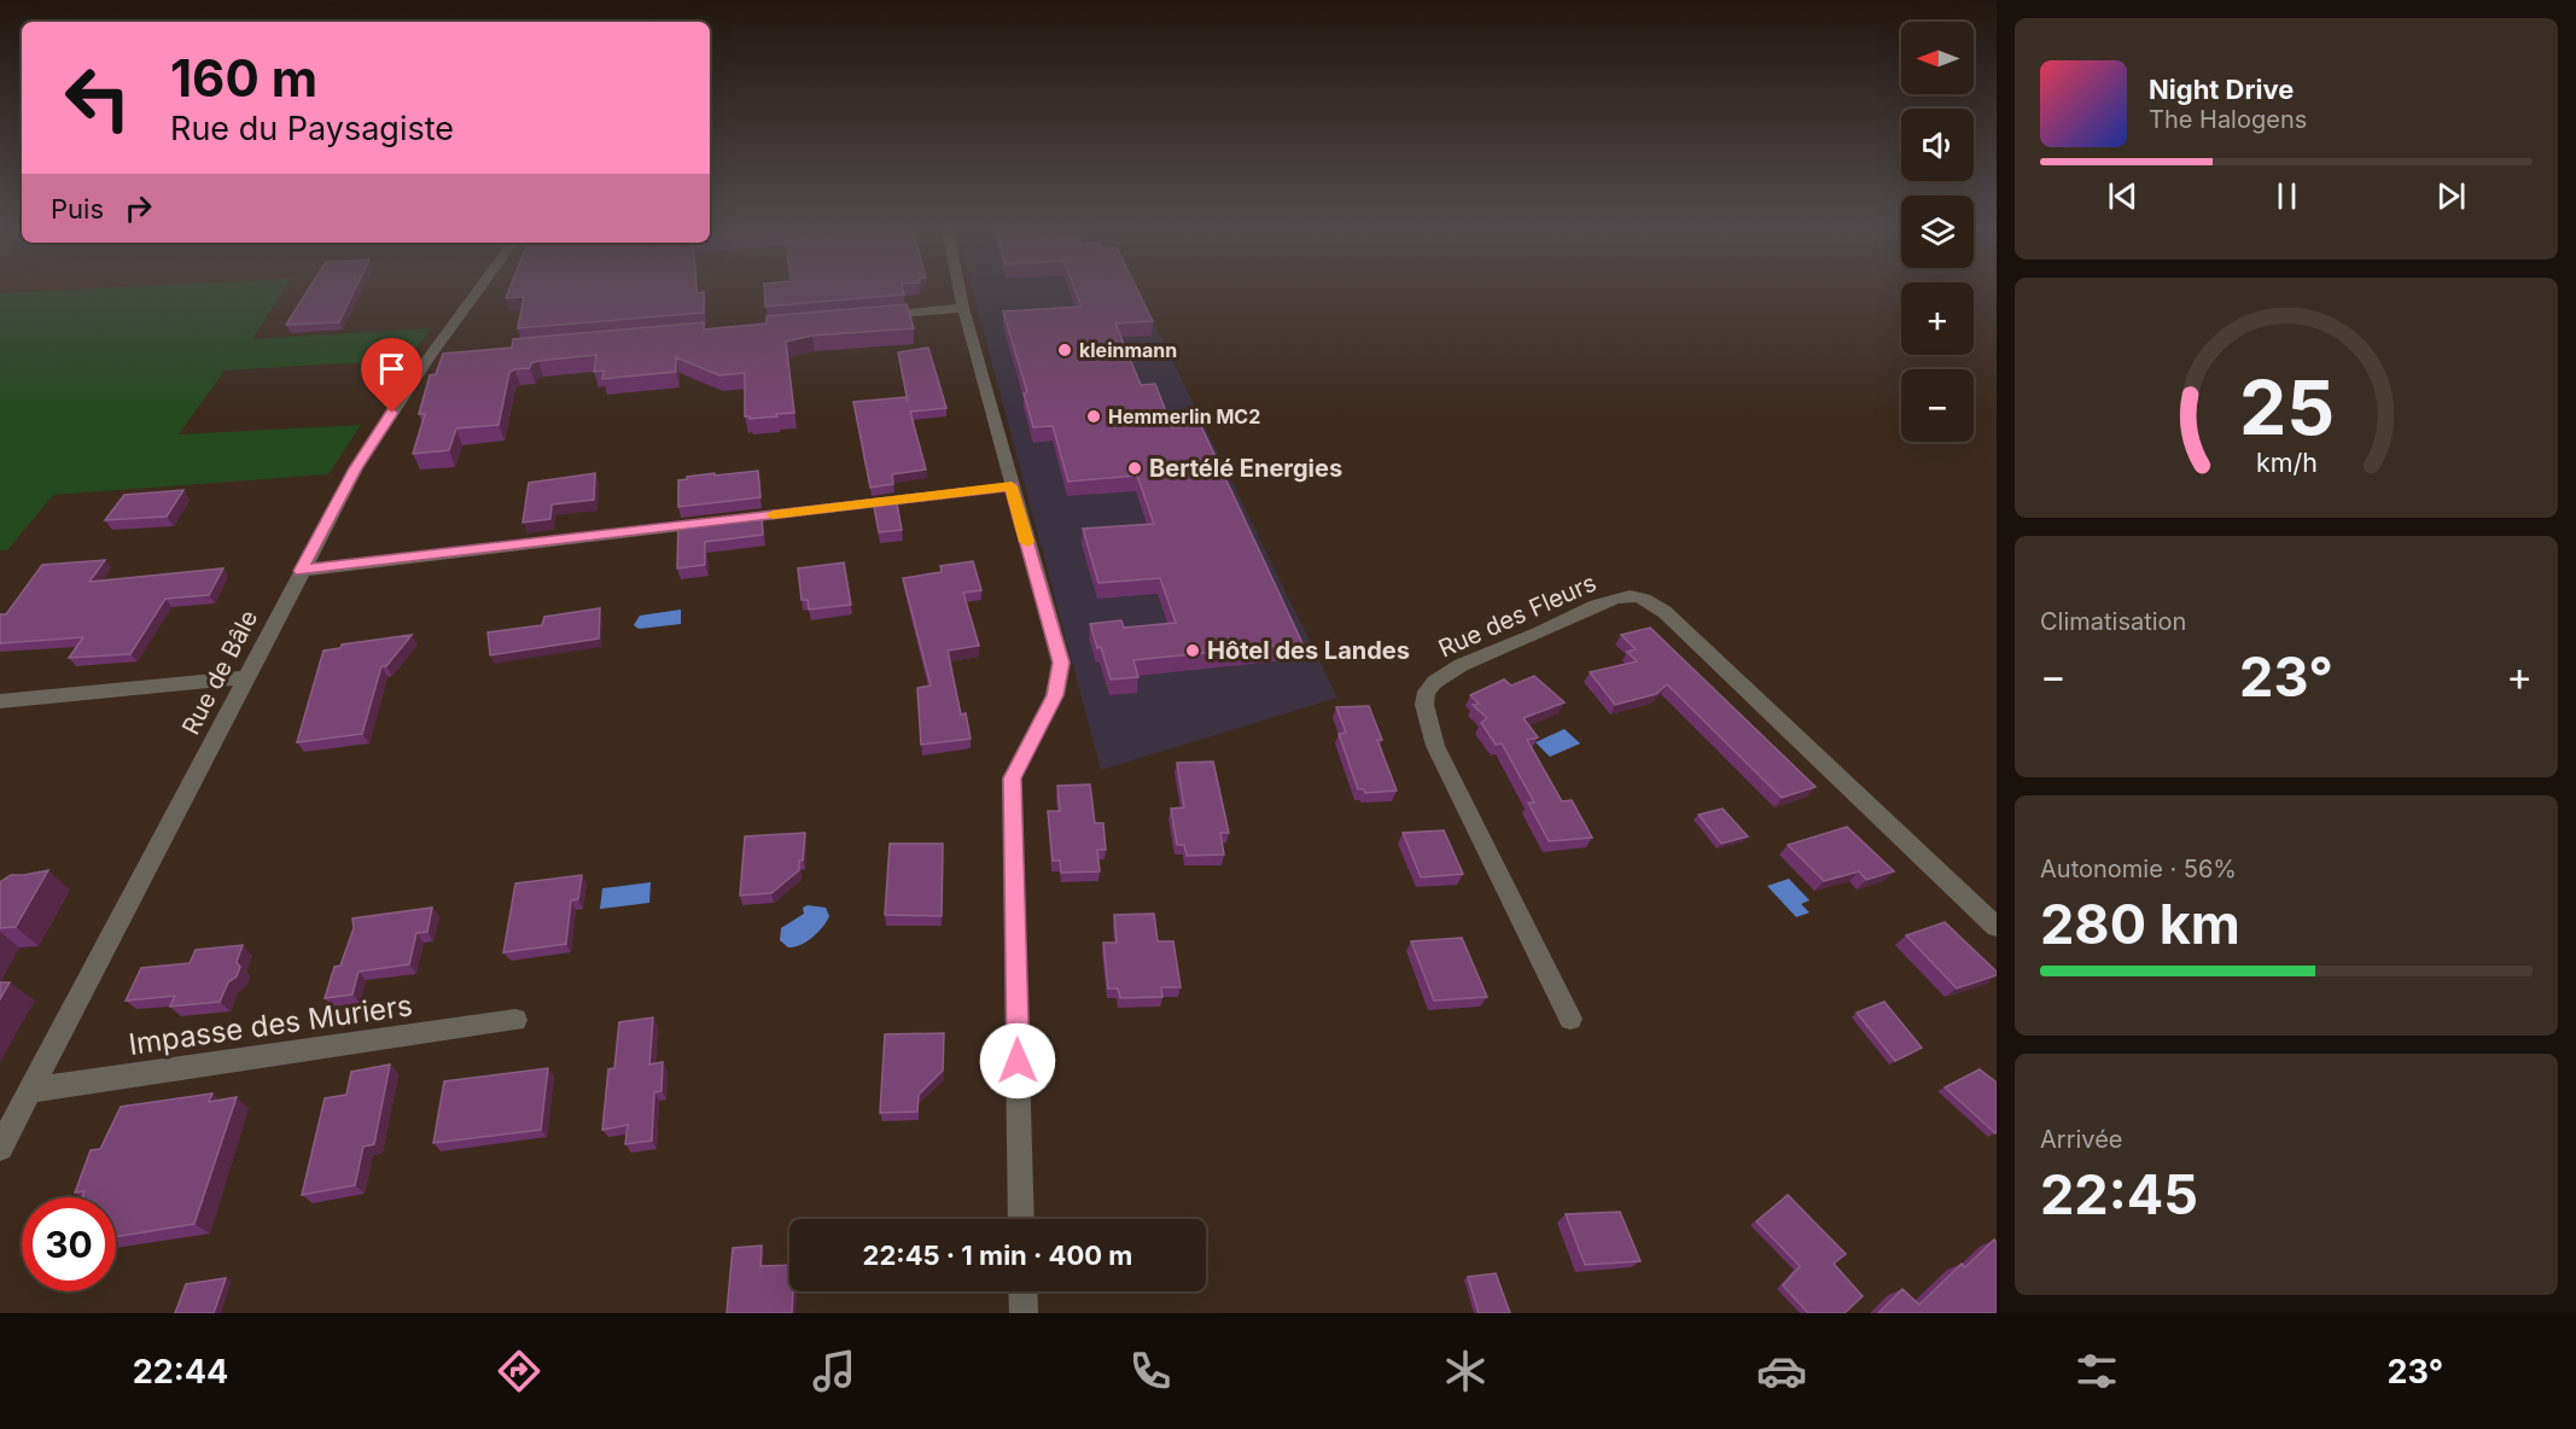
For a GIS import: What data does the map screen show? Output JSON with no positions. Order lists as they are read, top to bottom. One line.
{"streets":{"street":["Rue des Fleurs","Rue de Bâle","Impasse des Muriers"]},"crossings":[["Rue de Bâle","Impasse des Muriers"]],"places":["kleinmann","Hemmerlin MC2","Bertélé Energies","Hôtel des Landes"],"north":"left","page":{"map_buttons":["+","−"],"turn":["160 m","Rue du Paysagiste"],"song":["Night Drive","The Halogens"],"then":"Puis","tile":["Climatisation",["Autonomie · 56%","280 km"],["Arrivée","22:45"]],"heat":["−","23°","+"],"limit":"30","trip":"22:45 · 1 min · 400 m","tabs":["22:44","23°"],"gauge":["25","km/h"]}}
